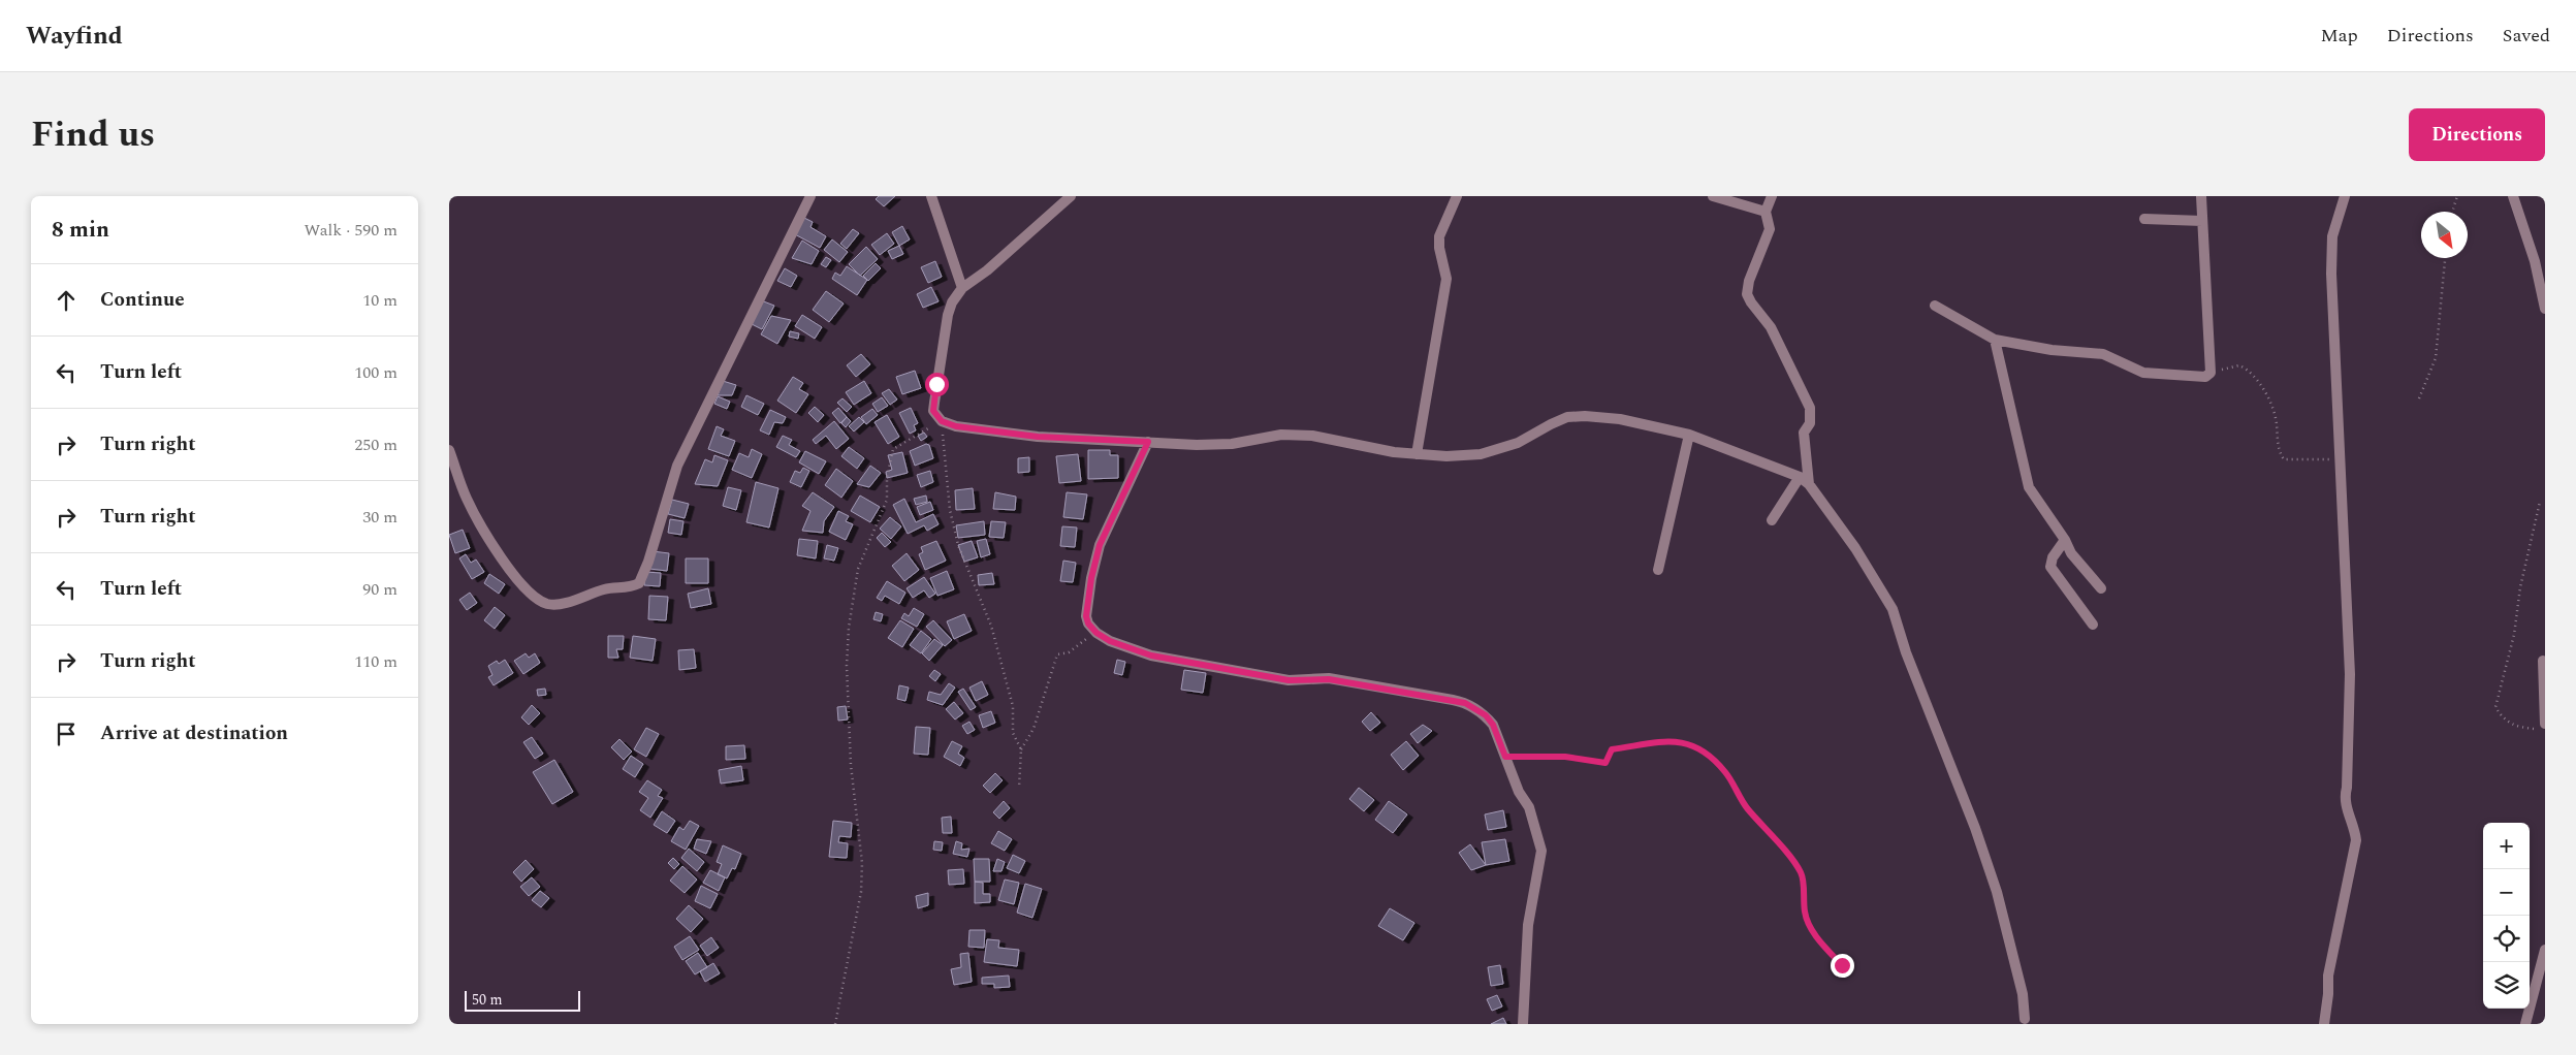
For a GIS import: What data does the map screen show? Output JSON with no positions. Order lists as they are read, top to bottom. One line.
{"scale_bar":"50 m","north":"bottom right","page":{"header":"Wayfind","nav":["Map","Directions","Saved"],"title":"Find us","buttons":"Directions","heading":["8 min","Walk · 590 m"],"list":[["Continue","10 m"],["Turn left","100 m"],["Turn right","250 m"],["Turn right","30 m"],["Turn left","90 m"],["Turn right","110 m"],"Arrive at destination"],"map_buttons":["+","−"],"scale":"50 m"}}
